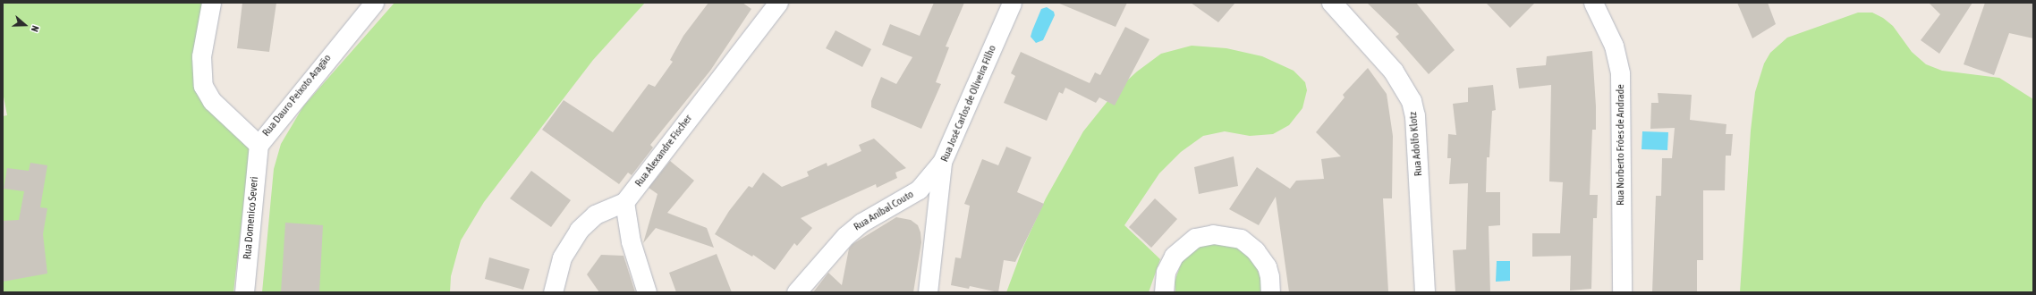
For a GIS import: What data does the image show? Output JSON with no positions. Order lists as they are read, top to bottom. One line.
{"streets":{"street":["Rua Dauro Peixoto Aragão","Rua José Carlos de Oliveira Filho","Rua Adolfo Klotz","Rua Norberto Fróes de Andrade","Rua Alexandre Fischer","Rua Aníbal Couto","Rua Domenico Severi"]},"crossings":[["Rua Dauro Peixoto Aragão","Rua Domenico Severi"],["Rua José Carlos de Oliveira Filho","Rua Aníbal Couto"]],"north":"right"}
